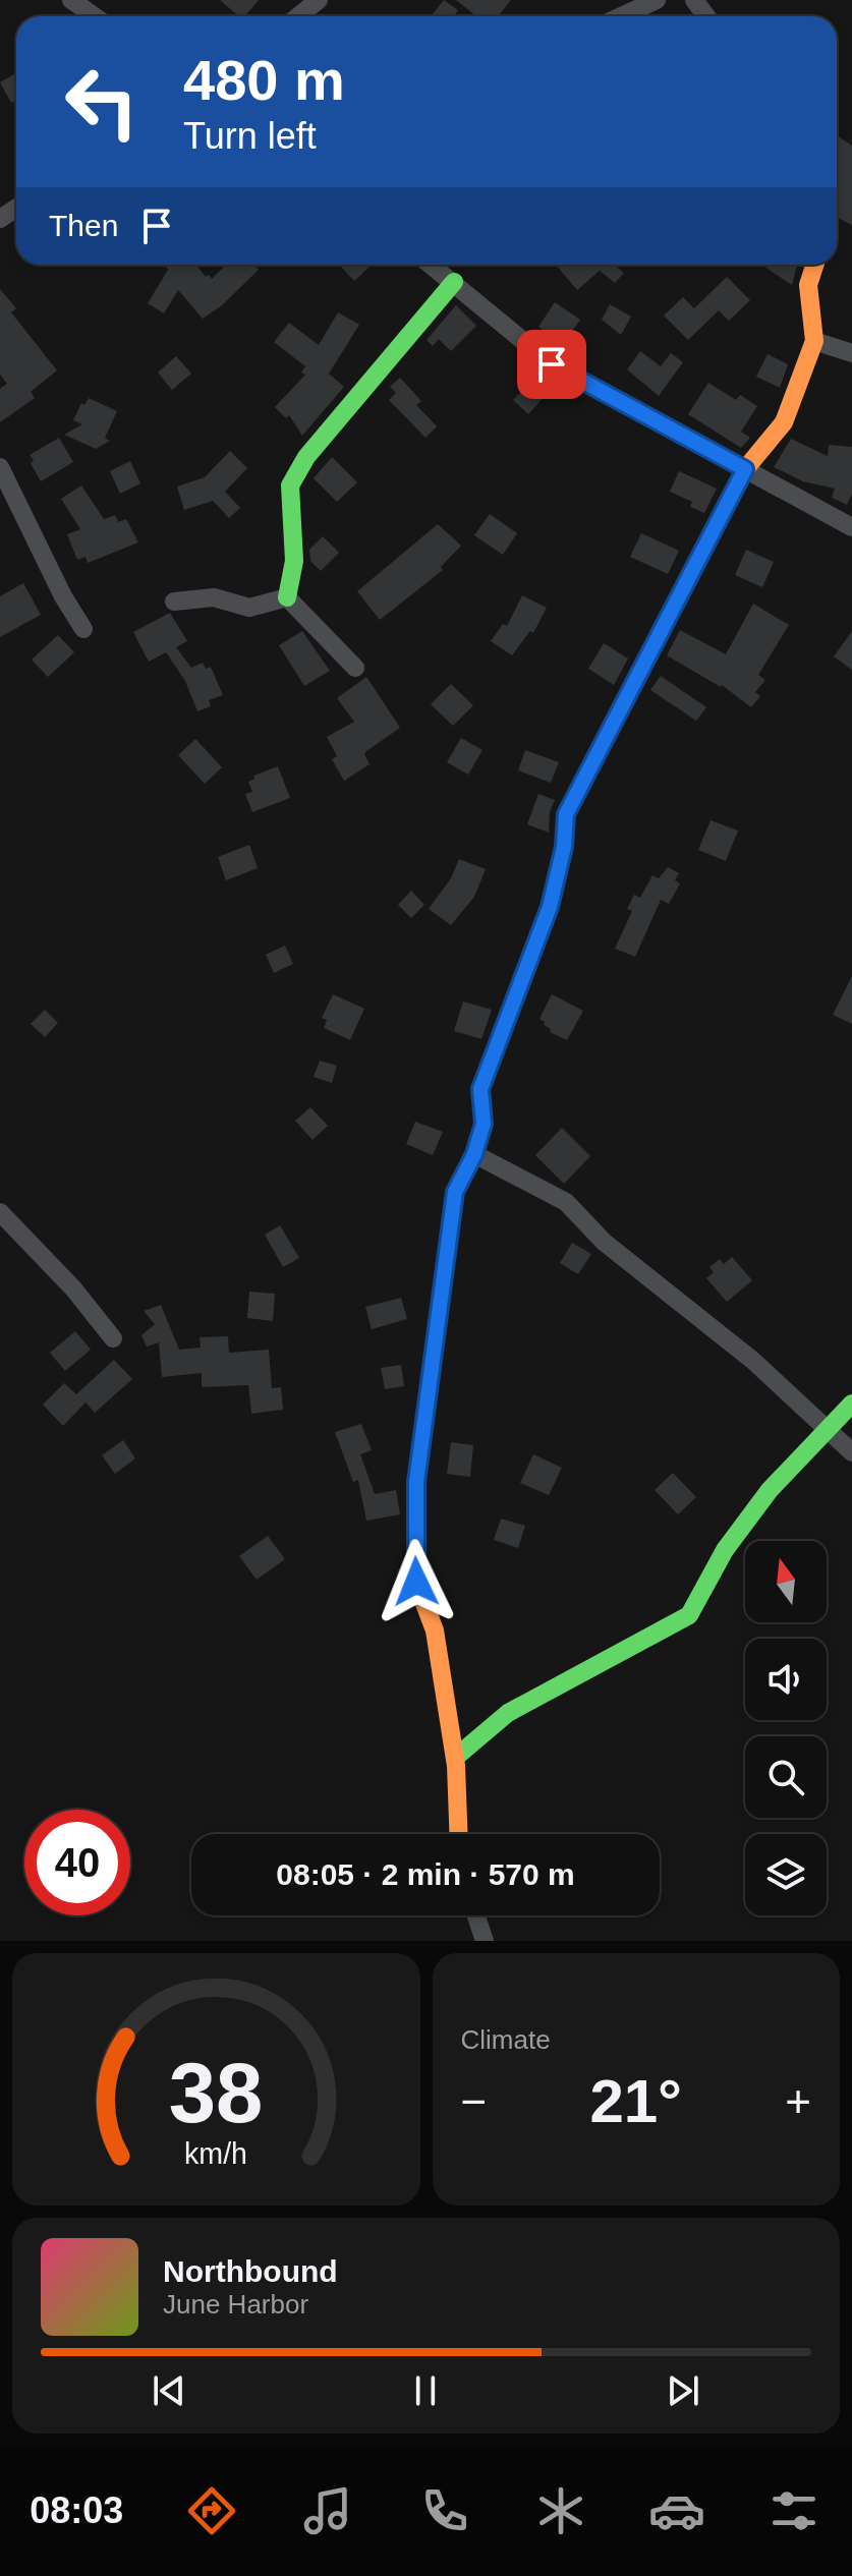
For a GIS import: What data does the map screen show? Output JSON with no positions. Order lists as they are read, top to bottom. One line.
{"north":"top","page":{"turn":["480 m","Turn left"],"then":"Then","limit":"40","trip":"08:05 · 2 min · 570 m","tile":"Climate","heat":["−","21°","+"],"song":["Northbound","June Harbor"],"tabs":"08:03","gauge":["38","km/h"]}}
